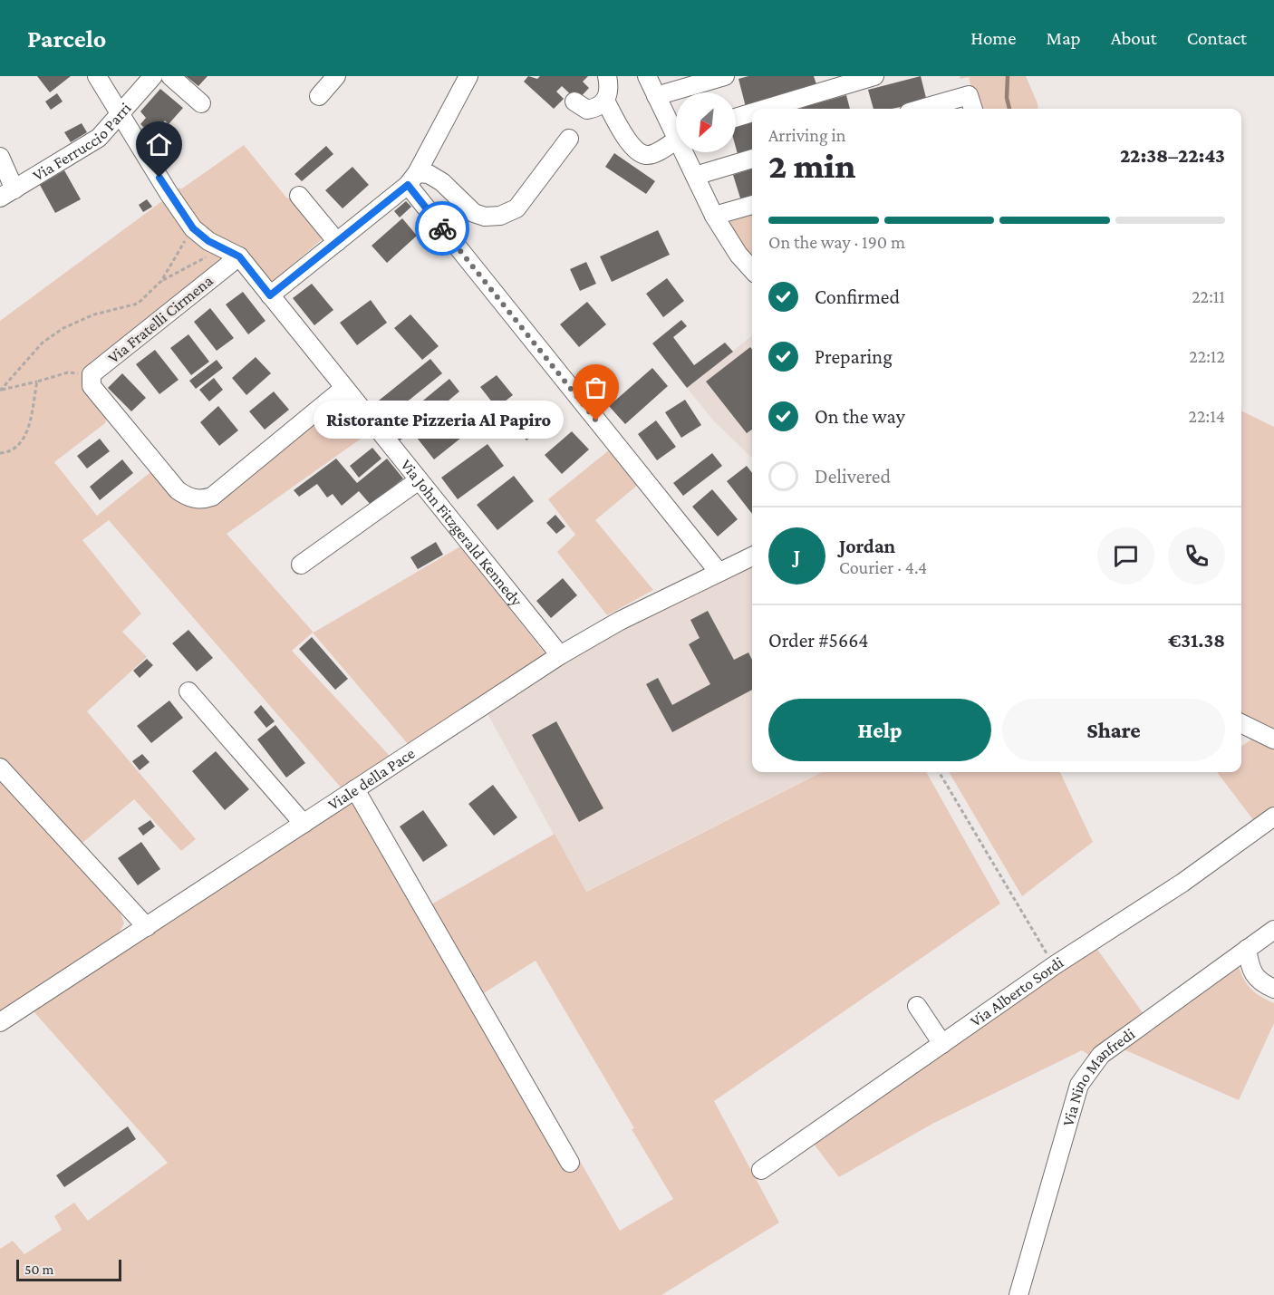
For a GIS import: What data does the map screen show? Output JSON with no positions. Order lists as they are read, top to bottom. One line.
{"streets":{"street":["Via Ferruccio Parri","Via Fratelli Cirmena","Via John Fitzgerald Kennedy","Viale della Pace","Via Alberto Sordi","Via Nino Manfredi"]},"crossings":[["Via Fratelli Cirmena","Via John Fitzgerald Kennedy"],["Via John Fitzgerald Kennedy","Viale della Pace"]],"places":["Ristorante Pizzeria Al Papiro"],"scale_bar":"50 m","north":"bottom left","page":{"header":"Parcelo","nav":["Home","Map","About","Contact"],"heading":["2 min","Arriving in","22:38–22:43"],"panel":["Jordan","Courier · 4.4","Order #5664","€31.38"],"bar":"On the way · 190 m","list":[["Confirmed","22:11"],["Preparing","22:12"],["On the way","22:14"],"Delivered"],"bubble":"Ristorante Pizzeria Al Papiro","round":"J","buttons":["Help","Share"],"scale":"50 m"}}
